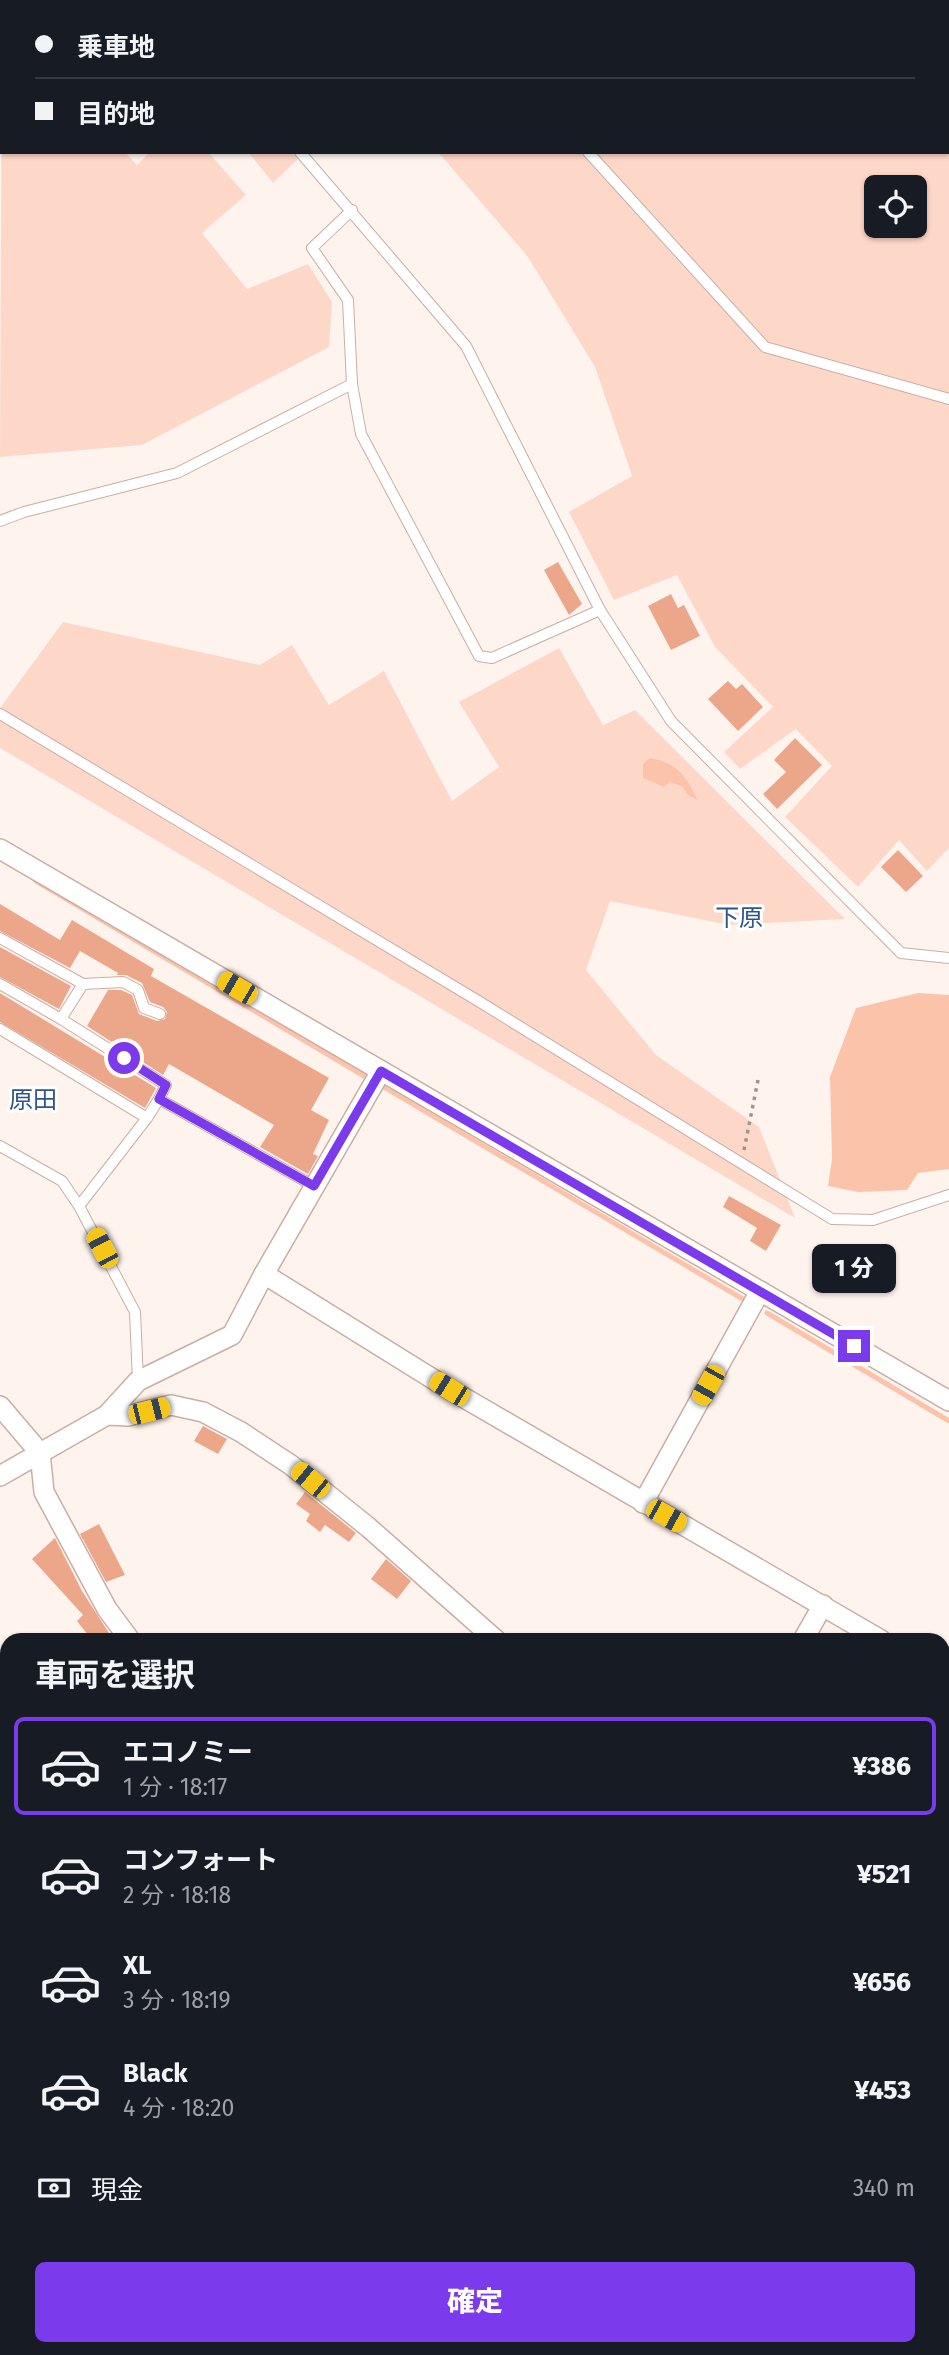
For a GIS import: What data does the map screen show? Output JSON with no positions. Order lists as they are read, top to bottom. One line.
{"districts":["下原","原田"],"page":{"banner":["乗車地","目的地"],"bubble":"1 分","heading":"車両を選択","list":[{"name":"エコノミー","note":"1 分 · 18:17","value":"¥386"},{"name":"コンフォート","note":"2 分 · 18:18","value":"¥521"},{"name":"XL","note":"3 分 · 18:19","value":"¥656"},{"name":"Black","note":"4 分 · 18:20","value":"¥453"}],"pay":["現金","340 m"],"buttons":"確定"}}
